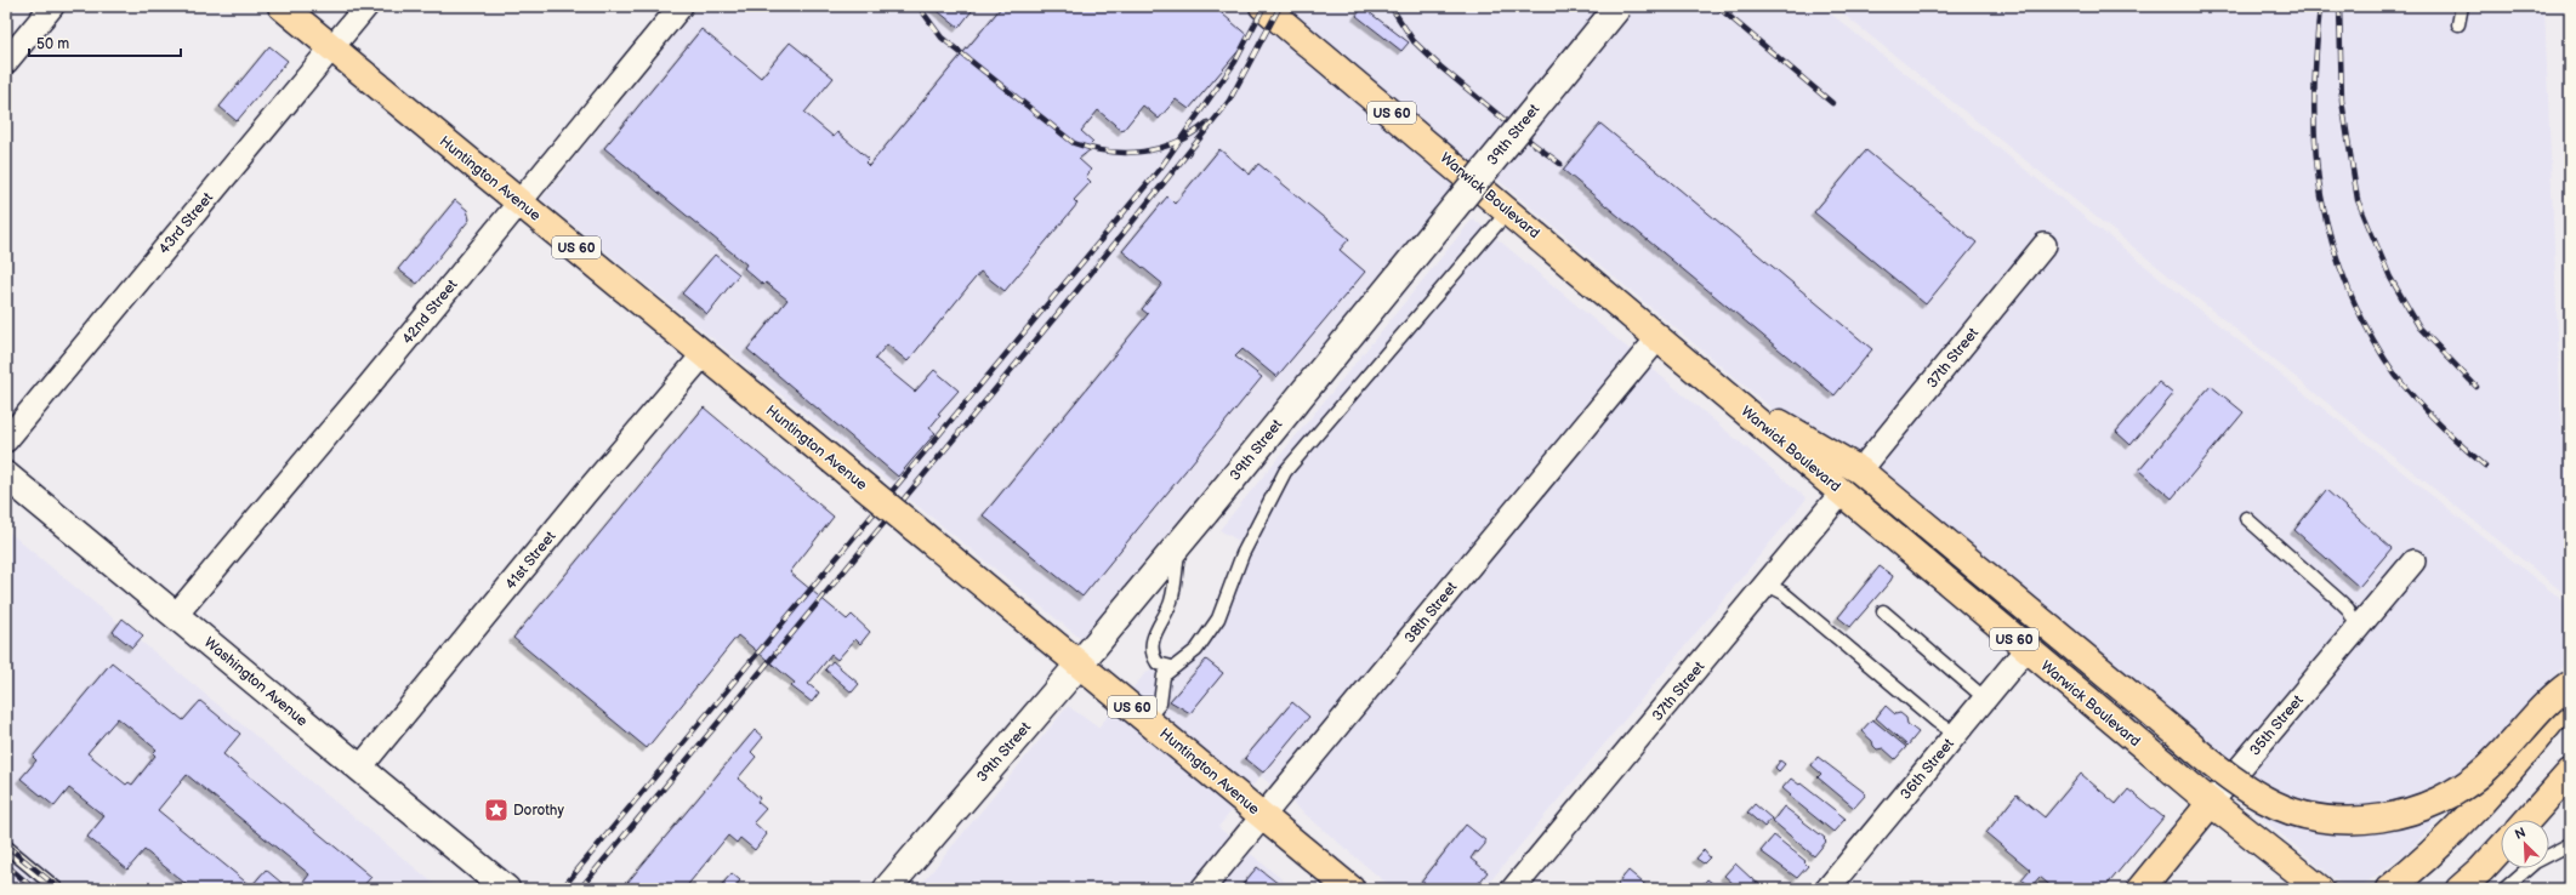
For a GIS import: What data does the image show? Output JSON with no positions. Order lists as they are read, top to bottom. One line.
{"streets":{"main road":["US 60","Huntington Avenue","Warwick Boulevard","35th Street"],"street":["39th Street","43rd Street","42nd Street","37th Street","41st Street","38th Street","Washington Avenue","36th Street"]},"crossings":[["39th Street","Huntington Avenue"],["Huntington Avenue","43rd Street"],["Huntington Avenue","42nd Street"],["Huntington Avenue","41st Street"],["Huntington Avenue","38th Street"],["Warwick Boulevard","37th Street"],["Warwick Boulevard","38th Street"],["Warwick Boulevard","35th Street"],["Warwick Boulevard","36th Street"],["42nd Street","Washington Avenue"],["41st Street","Washington Avenue"]],"places":{"place":["Dorothy"]},"scale_bar":"50 m","north":"top left"}
